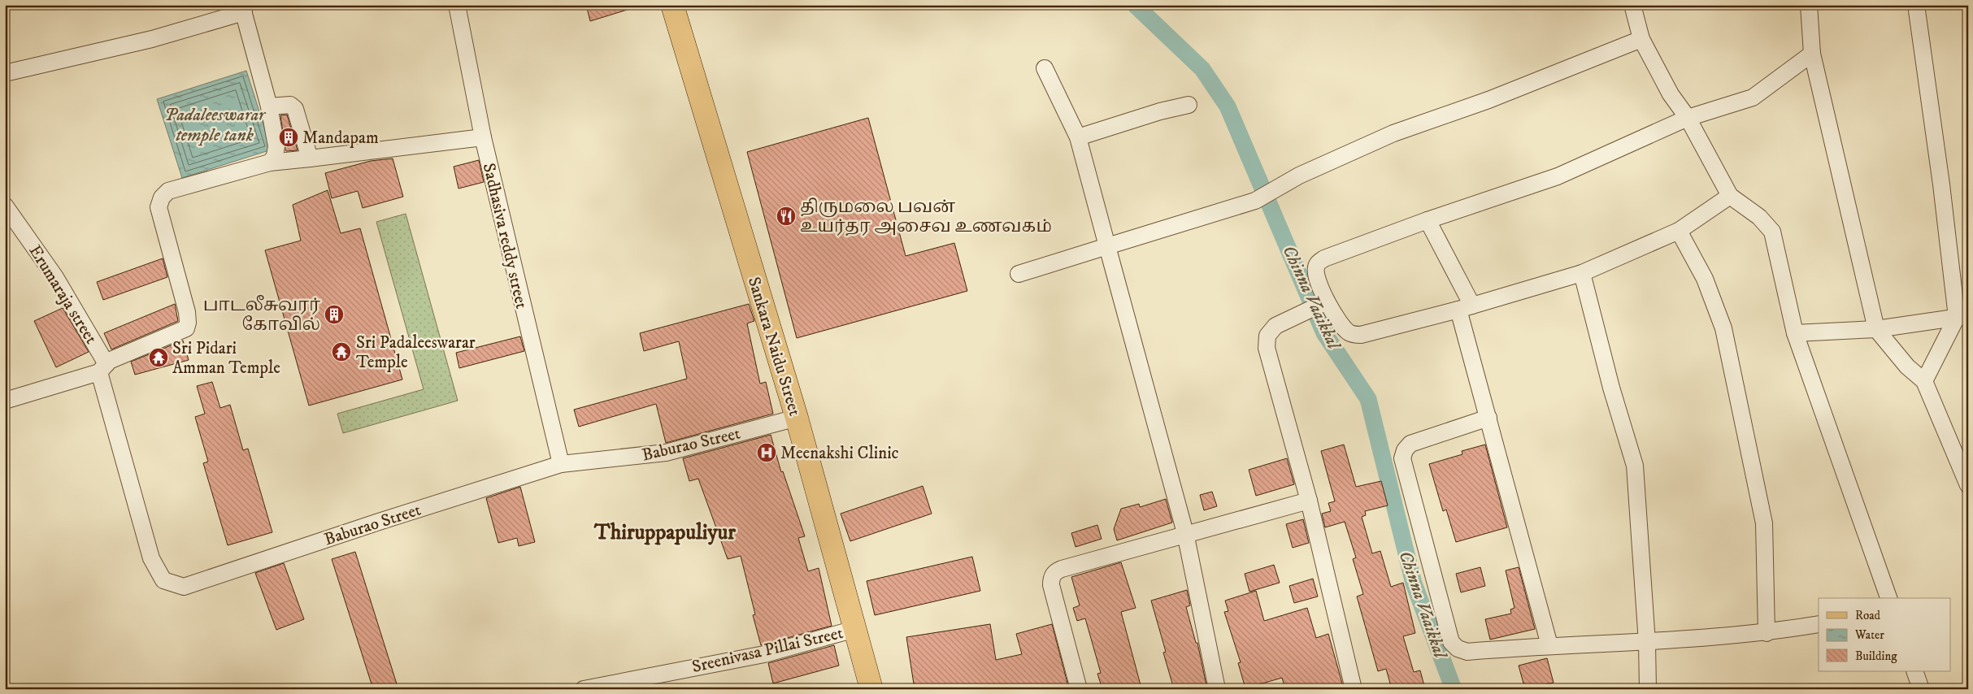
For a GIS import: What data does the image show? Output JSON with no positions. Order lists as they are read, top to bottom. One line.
{"streets":{"main road":["Sankara Naidu Street"],"street":["Sadhasiva reddy street","Erumaraja street","Baburao Street","Sreenivasa Pillai Street"]},"crossings":[["Sadhasiva reddy street","Baburao Street"],["Erumaraja street","Baburao Street"],["Sankara Naidu Street","Baburao Street"],["Sankara Naidu Street","Sreenivasa Pillai Street"]],"districts":["Thiruppapuliyur"],"water":["Padaleeswarar temple tank","Chinna Vaaikkal"],"places":{"building":["Mandapam","பாடலீசுவரர் கோவில்"],"restaurant":["திருமலை பவன் உயர்தர அசைவ உணவகம்"],"temple":["Sri Padaleeswarar Temple","Sri Pidari Amman Temple"],"hospital":["Meenakshi Clinic"]},"legend":["Road","Water","Building"]}
